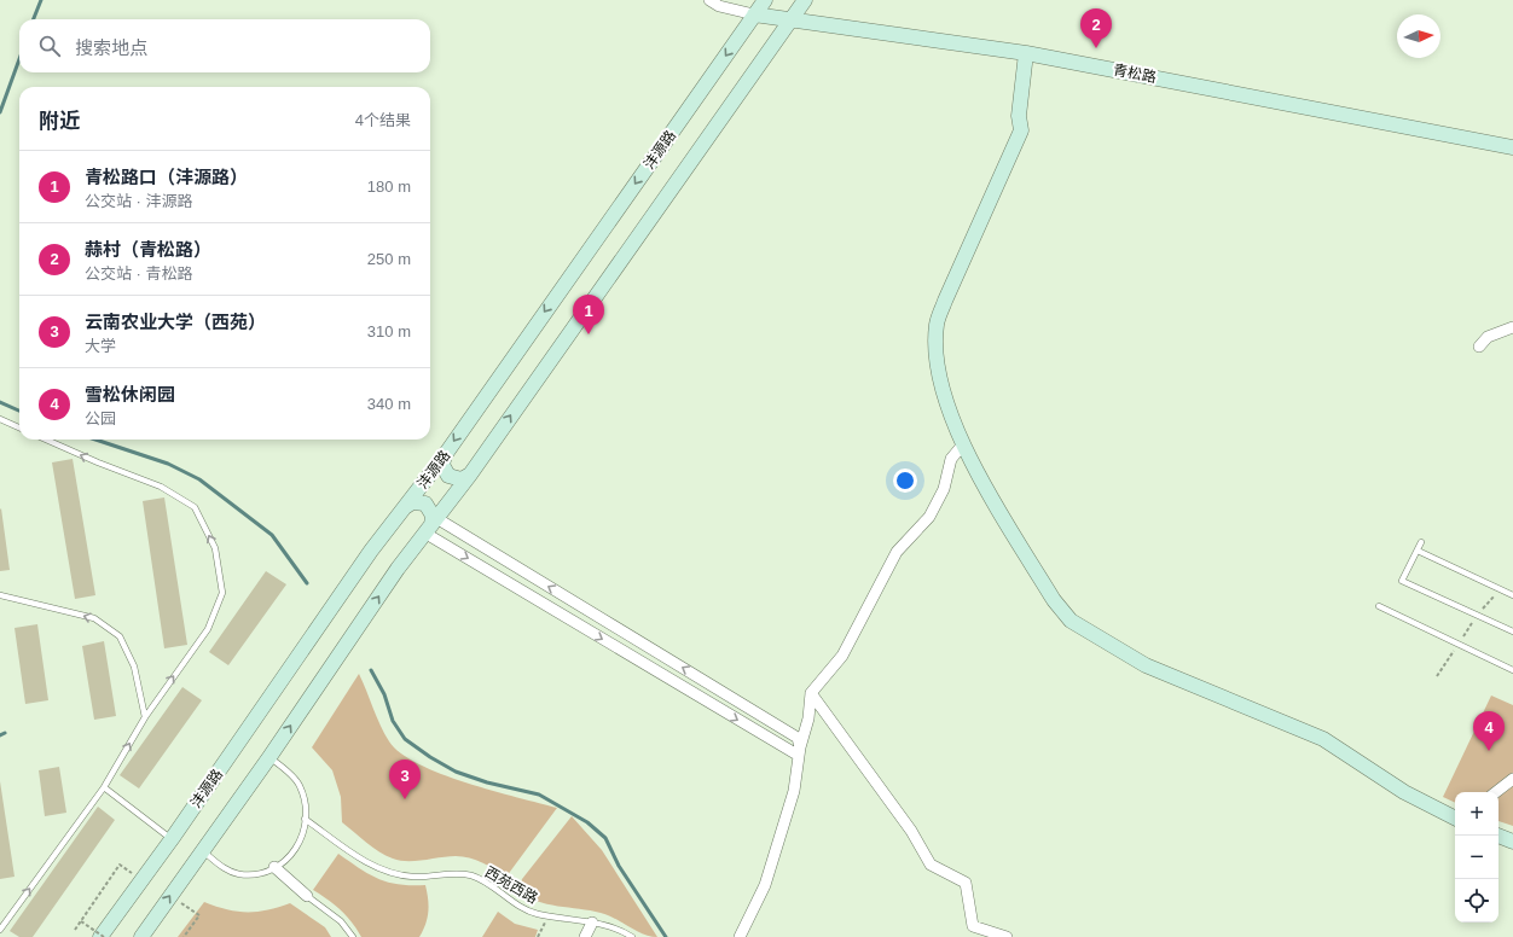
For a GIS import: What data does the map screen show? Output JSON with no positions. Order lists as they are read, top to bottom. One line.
{"streets":{"main road":["青松路","沣源路"],"lane":["西苑西路"]},"crossings":[["青松路","沣源路"]],"north":"right","page":{"pins":["2","1","4","3"],"search":"搜索地点","heading":["附近","4个结果"],"list":[{"mark":"1","name":"青松路口（沣源路）","note":"公交站 · 沣源路","value":"180 m"},{"mark":"2","name":"蒜村（青松路）","note":"公交站 · 青松路","value":"250 m"},{"mark":"3","name":"云南农业大学（西苑）","note":"大学","value":"310 m"},{"mark":"4","name":"雪松休闲园","note":"公园","value":"340 m"}],"map_buttons":["+","−"]}}
